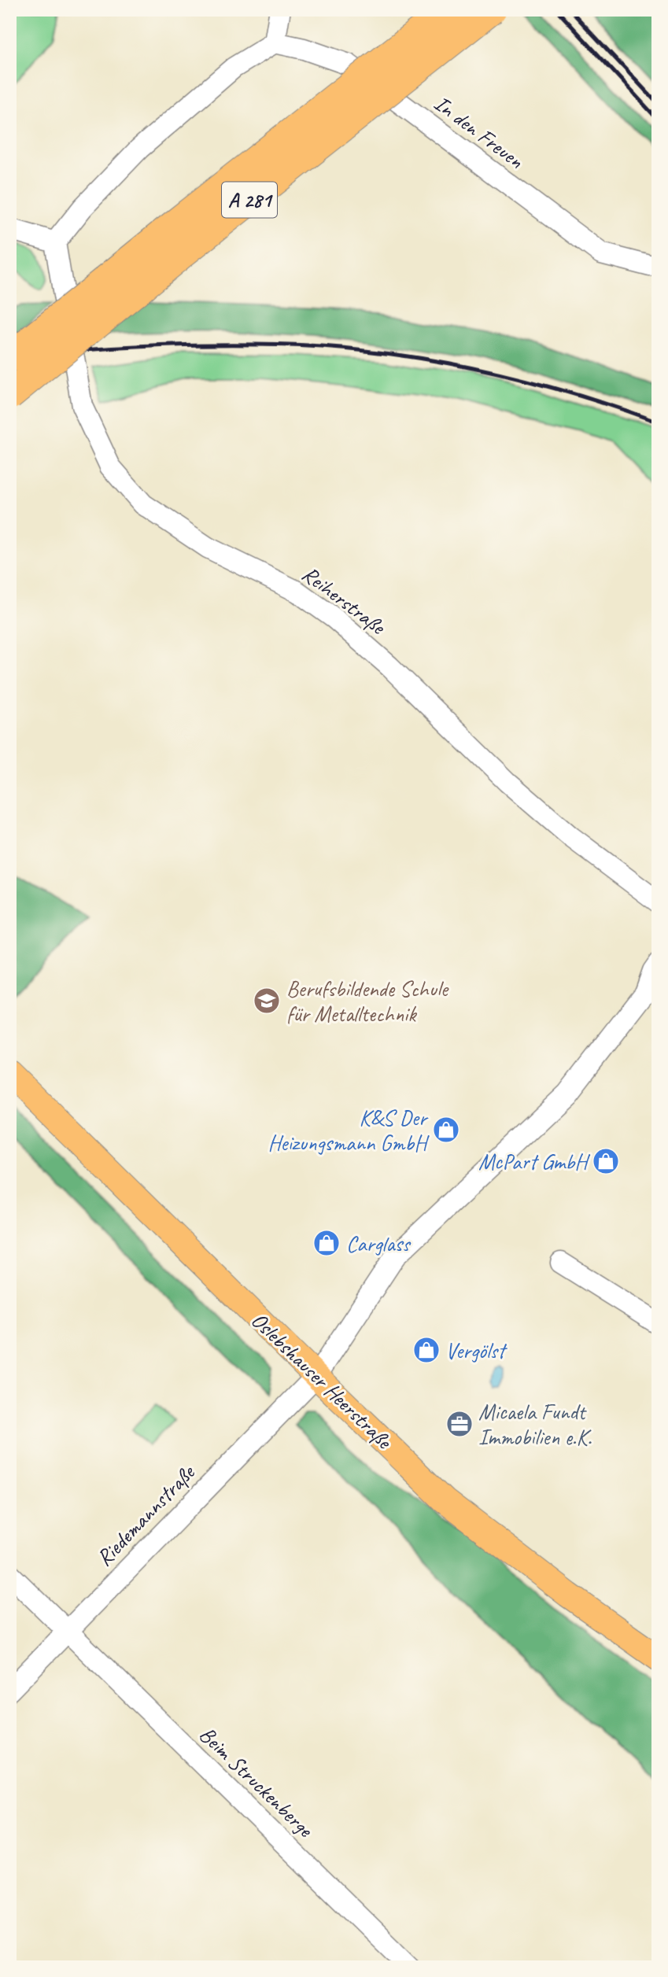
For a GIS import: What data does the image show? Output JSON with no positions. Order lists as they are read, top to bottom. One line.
{"streets":{"highway":["A 281"],"main road":["Oslebshauser Heerstraße"],"street":["In den Freuen","Reiherstraße","Riedemannstraße","Beim Struckenberge"]},"crossings":[["Oslebshauser Heerstraße","Riedemannstraße"],["Riedemannstraße","Beim Struckenberge"]],"places":{"school or university":["Berufsbildende Schule für Metalltechnik"],"shop":["K&S Der Heizungsmann GmbH","McPart GmbH","Carglass","Vergölst"],"office":["Micaela Fundt Immobilien e.K."]}}
